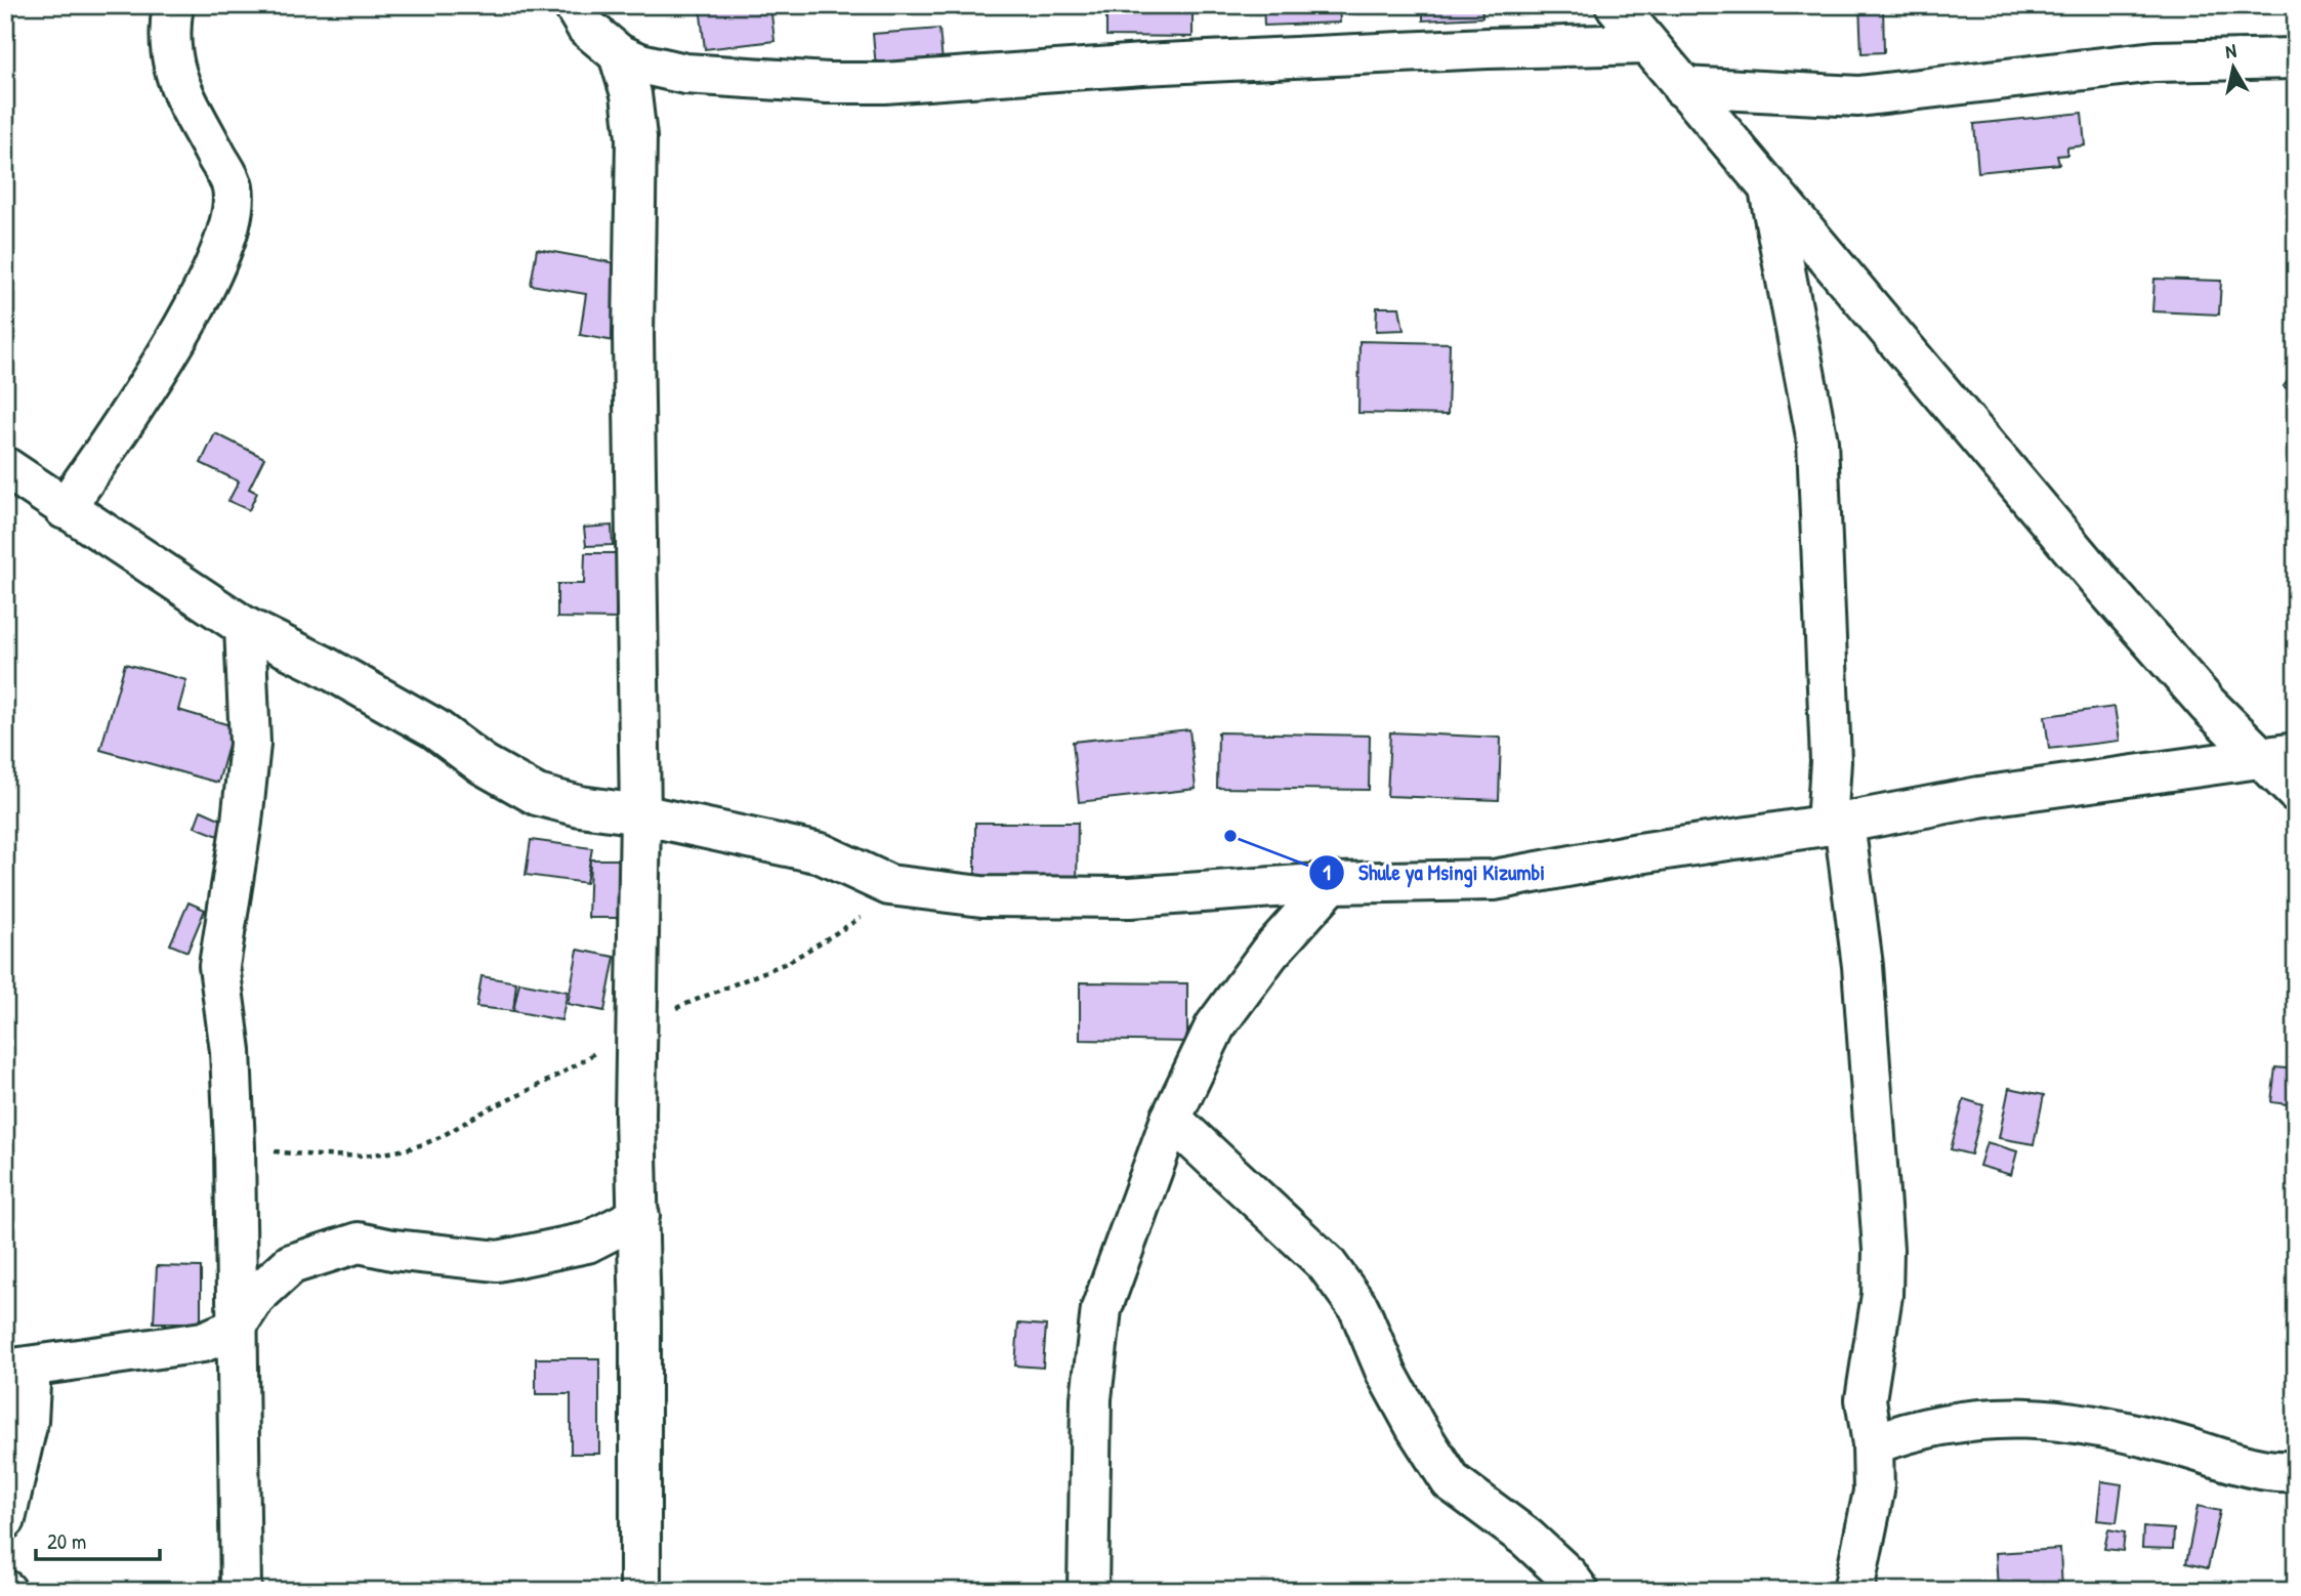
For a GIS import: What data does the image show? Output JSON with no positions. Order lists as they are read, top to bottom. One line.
{"places":["Shule ya Msingi Kizumbi"],"scale_bar":"20 m","north":"top"}
